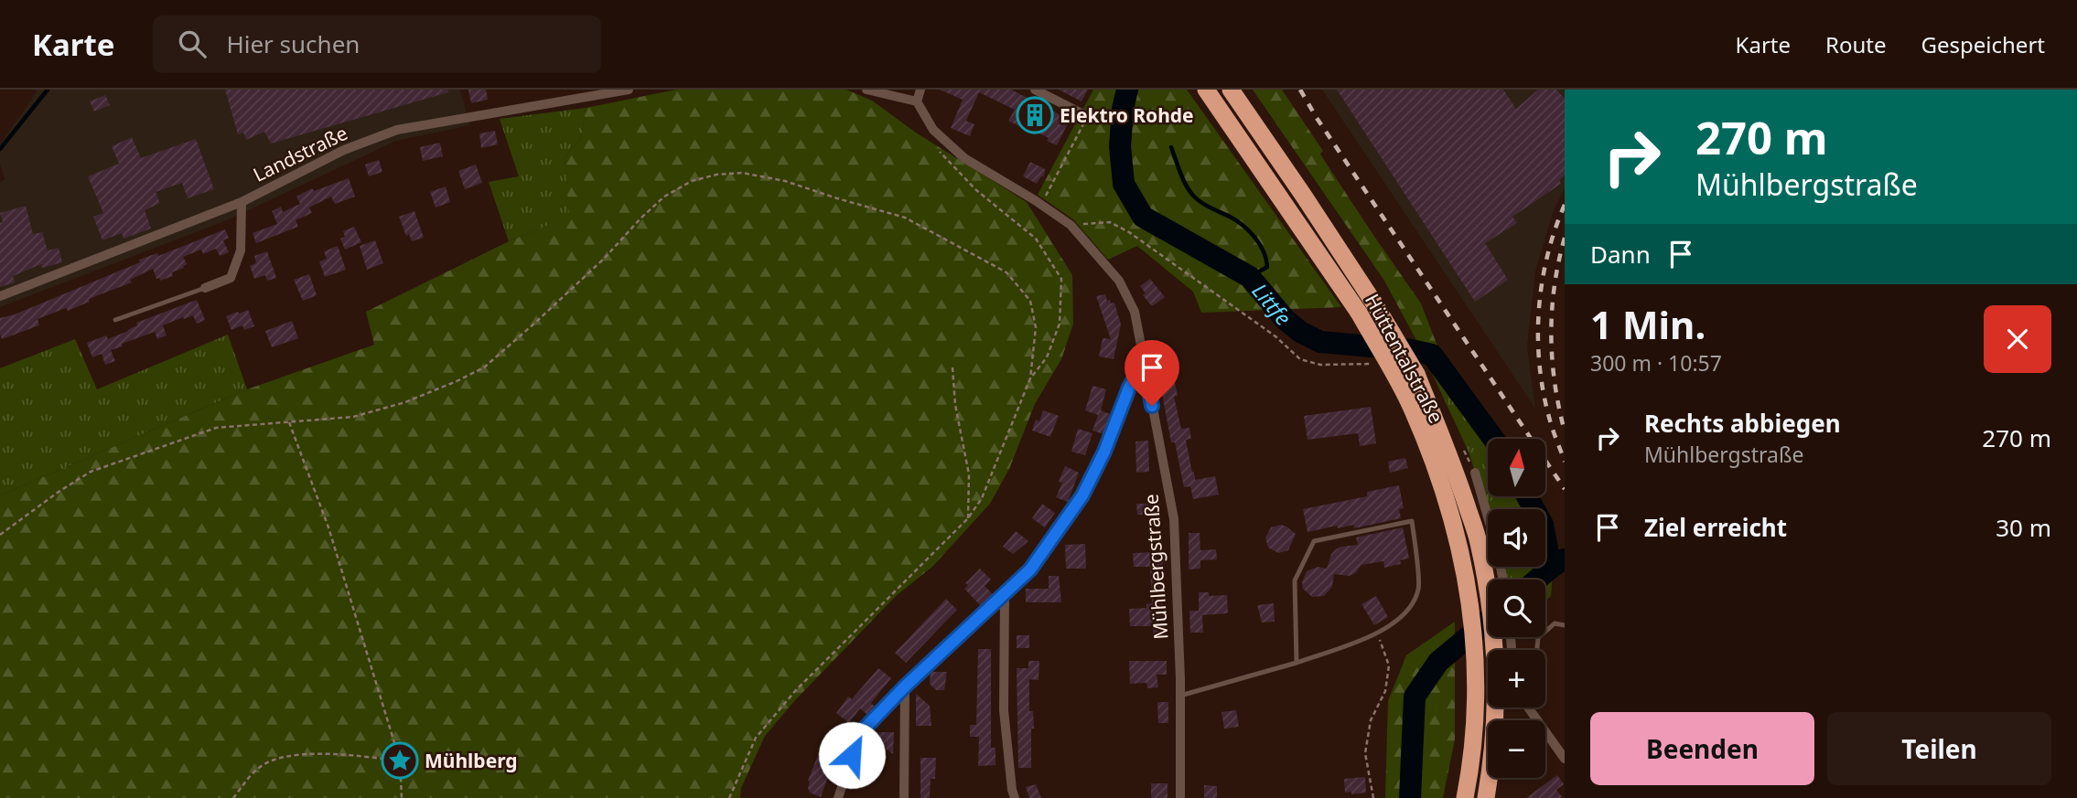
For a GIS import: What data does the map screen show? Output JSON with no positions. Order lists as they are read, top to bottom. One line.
{"streets":{"highway":["Hüttentalstraße"],"street":["Landstraße","Mühlbergstraße"]},"water":["Littfe"],"places":{"building":["Elektro Rohde"],"place":["Mühlberg"]},"north":"top","page":{"header":"Karte","search":"Hier suchen","nav":["Karte","Route","Gespeichert"],"turn":["270 m","Mühlbergstraße"],"then":"Dann","heading":["1 Min.","300 m · 10:57"],"list":[{"name":"Rechts abbiegen","note":"Mühlbergstraße","value":"270 m"},{"name":"Ziel erreicht","value":"30 m"}],"map_buttons":["+","−"],"buttons":["Beenden","Teilen"]}}
